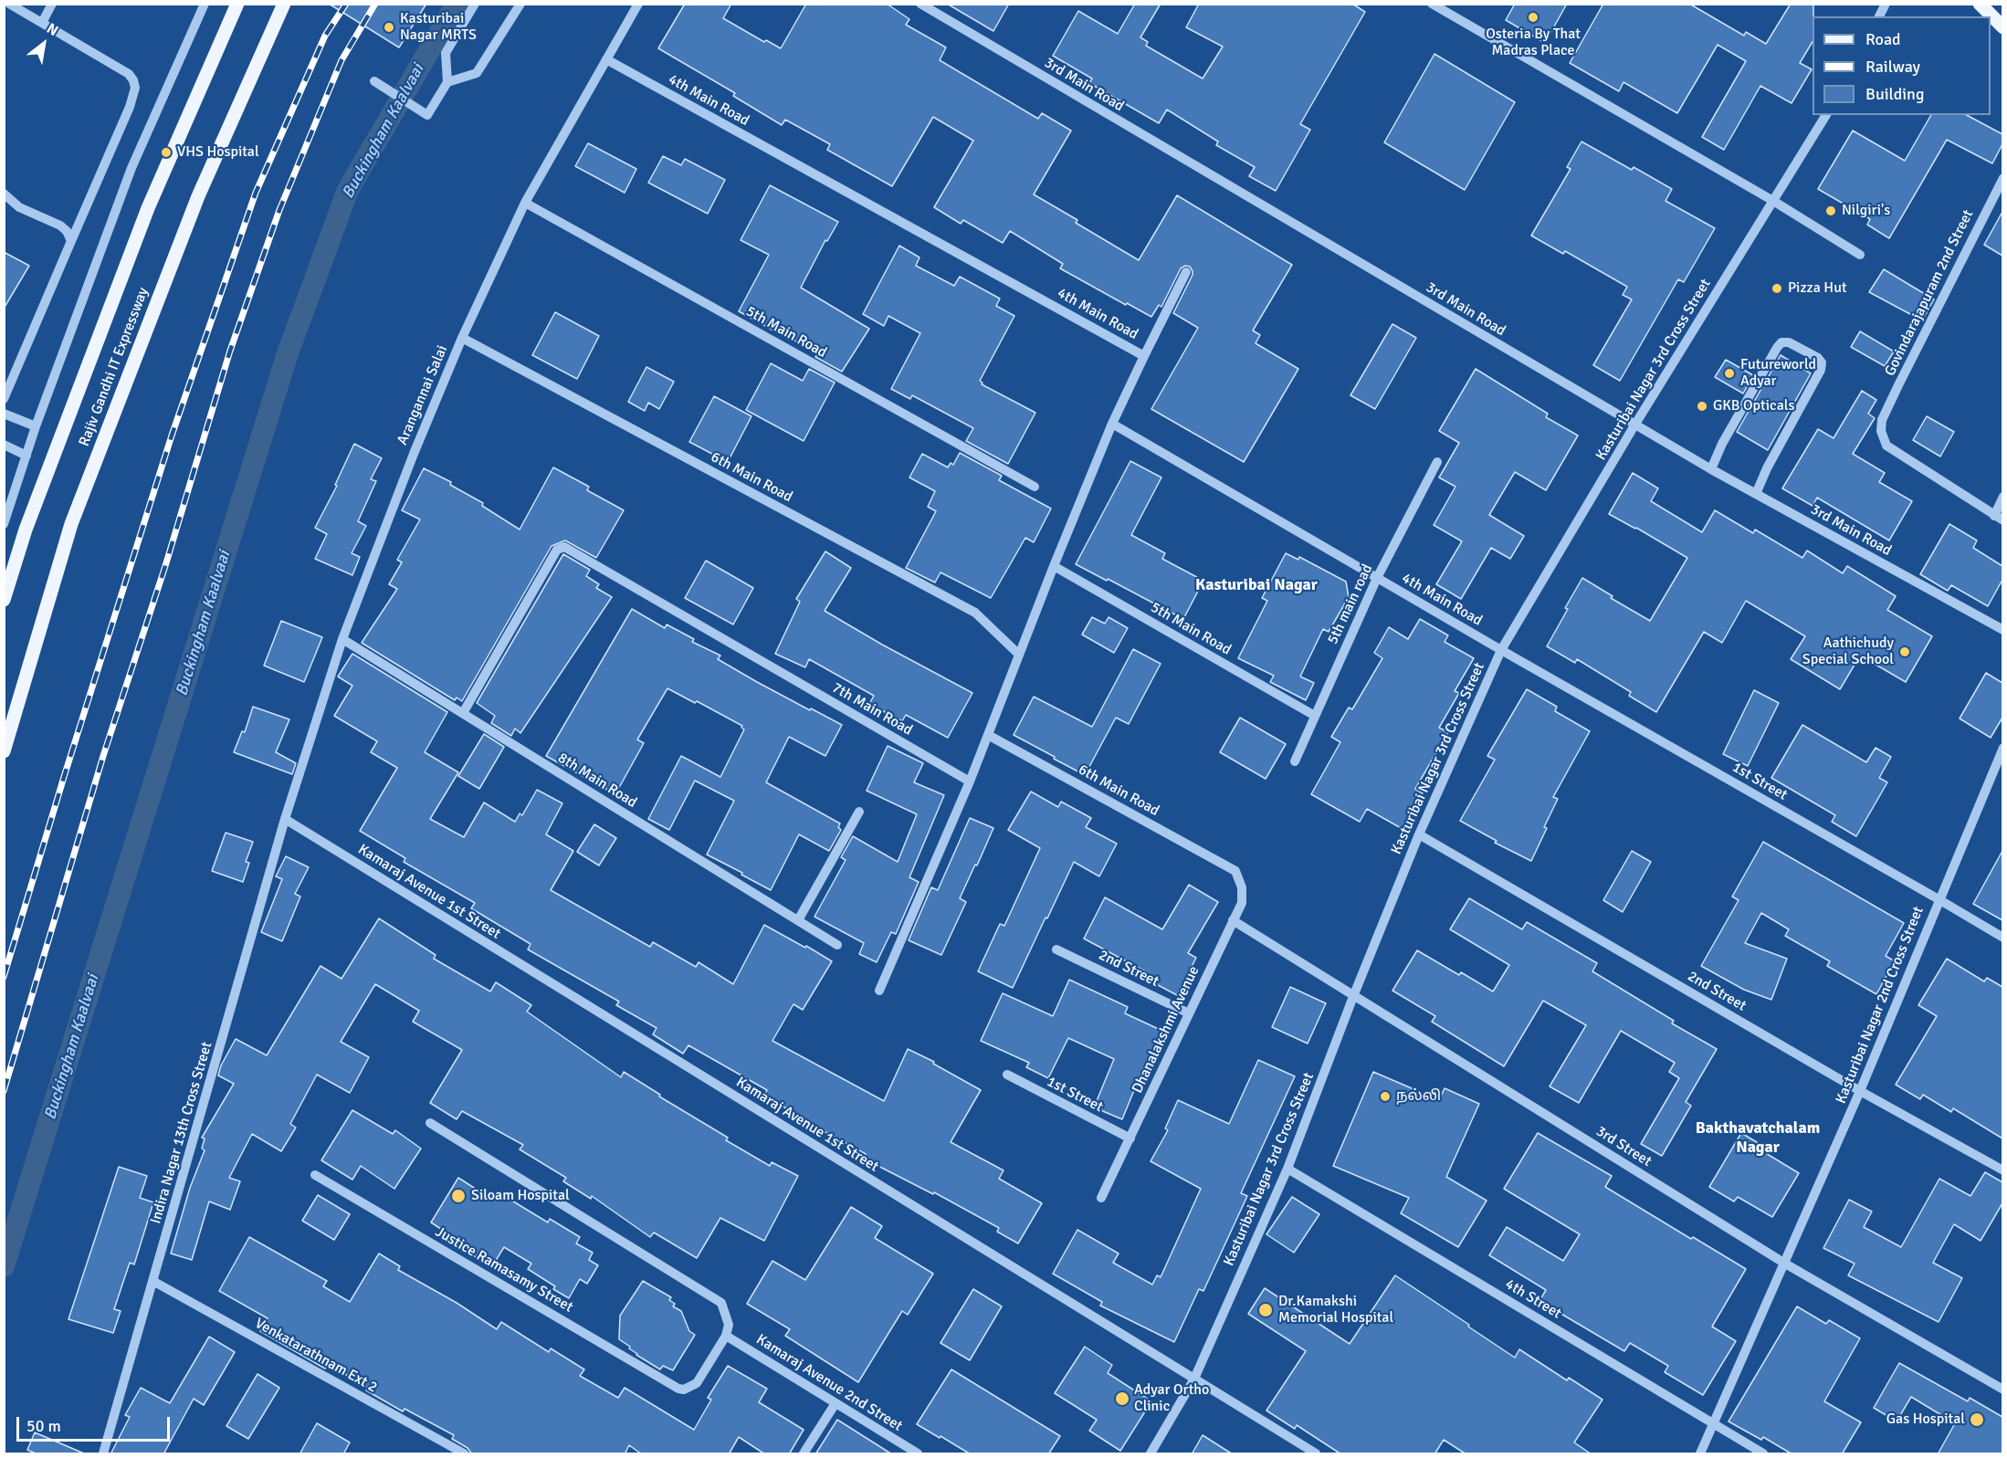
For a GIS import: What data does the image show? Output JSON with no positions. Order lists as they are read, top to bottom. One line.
{"streets":{"main road":["Rajiv Gandhi IT Expressway"],"street":["3rd Main Road","4th Main Road","Govindarajapuram 2nd Street","5th Main Road","Kasturibai Nagar 3rd Cross Street","Arangannai Salai","6th Main Road","5th main road","7th Main Road","8th Main Road","1st Street","Kamaraj Avenue 1st Street","2nd Street","Kasturibai Nagar 2nd Cross Street","Dhanalakshmi Avenue","Indira Nagar 13th Cross Street","3rd Street","Justice Ramasamy Street","4th Street","Venkatarathnam Ext 2","Kamaraj Avenue 2nd Street"]},"crossings":[["3rd Main Road","Kasturibai Nagar 3rd Cross Street"],["4th Main Road","Kasturibai Nagar 3rd Cross Street"],["4th Main Road","Arangannai Salai"],["4th Main Road","5th main road"],["4th Main Road","1st Street"],["5th Main Road","Arangannai Salai"],["5th Main Road","5th main road"],["Kasturibai Nagar 3rd Cross Street","1st Street"],["Kasturibai Nagar 3rd Cross Street","Kamaraj Avenue 1st Street"],["Kasturibai Nagar 3rd Cross Street","2nd Street"],["Kasturibai Nagar 3rd Cross Street","3rd Street"],["Kasturibai Nagar 3rd Cross Street","4th Street"],["Arangannai Salai","6th Main Road"],["Arangannai Salai","8th Main Road"],["Arangannai Salai","Kamaraj Avenue 1st Street"],["Arangannai Salai","Indira Nagar 13th Cross Street"],["6th Main Road","Dhanalakshmi Avenue"],["7th Main Road","8th Main Road"],["1st Street","Kasturibai Nagar 2nd Cross Street"],["1st Street","Dhanalakshmi Avenue"],["Kamaraj Avenue 1st Street","Indira Nagar 13th Cross Street"],["2nd Street","Kasturibai Nagar 2nd Cross Street"],["2nd Street","Dhanalakshmi Avenue"],["Kasturibai Nagar 2nd Cross Street","3rd Street"],["Kasturibai Nagar 2nd Cross Street","4th Street"],["Dhanalakshmi Avenue","3rd Street"],["Indira Nagar 13th Cross Street","Venkatarathnam Ext 2"],["Justice Ramasamy Street","Kamaraj Avenue 2nd Street"]],"districts":["Kasturibai Nagar","Bakthavatchalam Nagar"],"water":["Buckingham Kaalvaai"],"places":["Osteria By That Madras Place","Kasturibai Nagar MRTS","VHS Hospital","Nilgiri's","Pizza Hut","Futureworld Adyar","GKB Opticals","Aathichudy Special School","நல்லி","Siloam Hospital","Dr.Kamakshi Memorial Hospital","Adyar Ortho Clinic","Gas Hospital"],"legend":["Road","Railway","Building"],"scale_bar":"50 m","north":"top right"}
